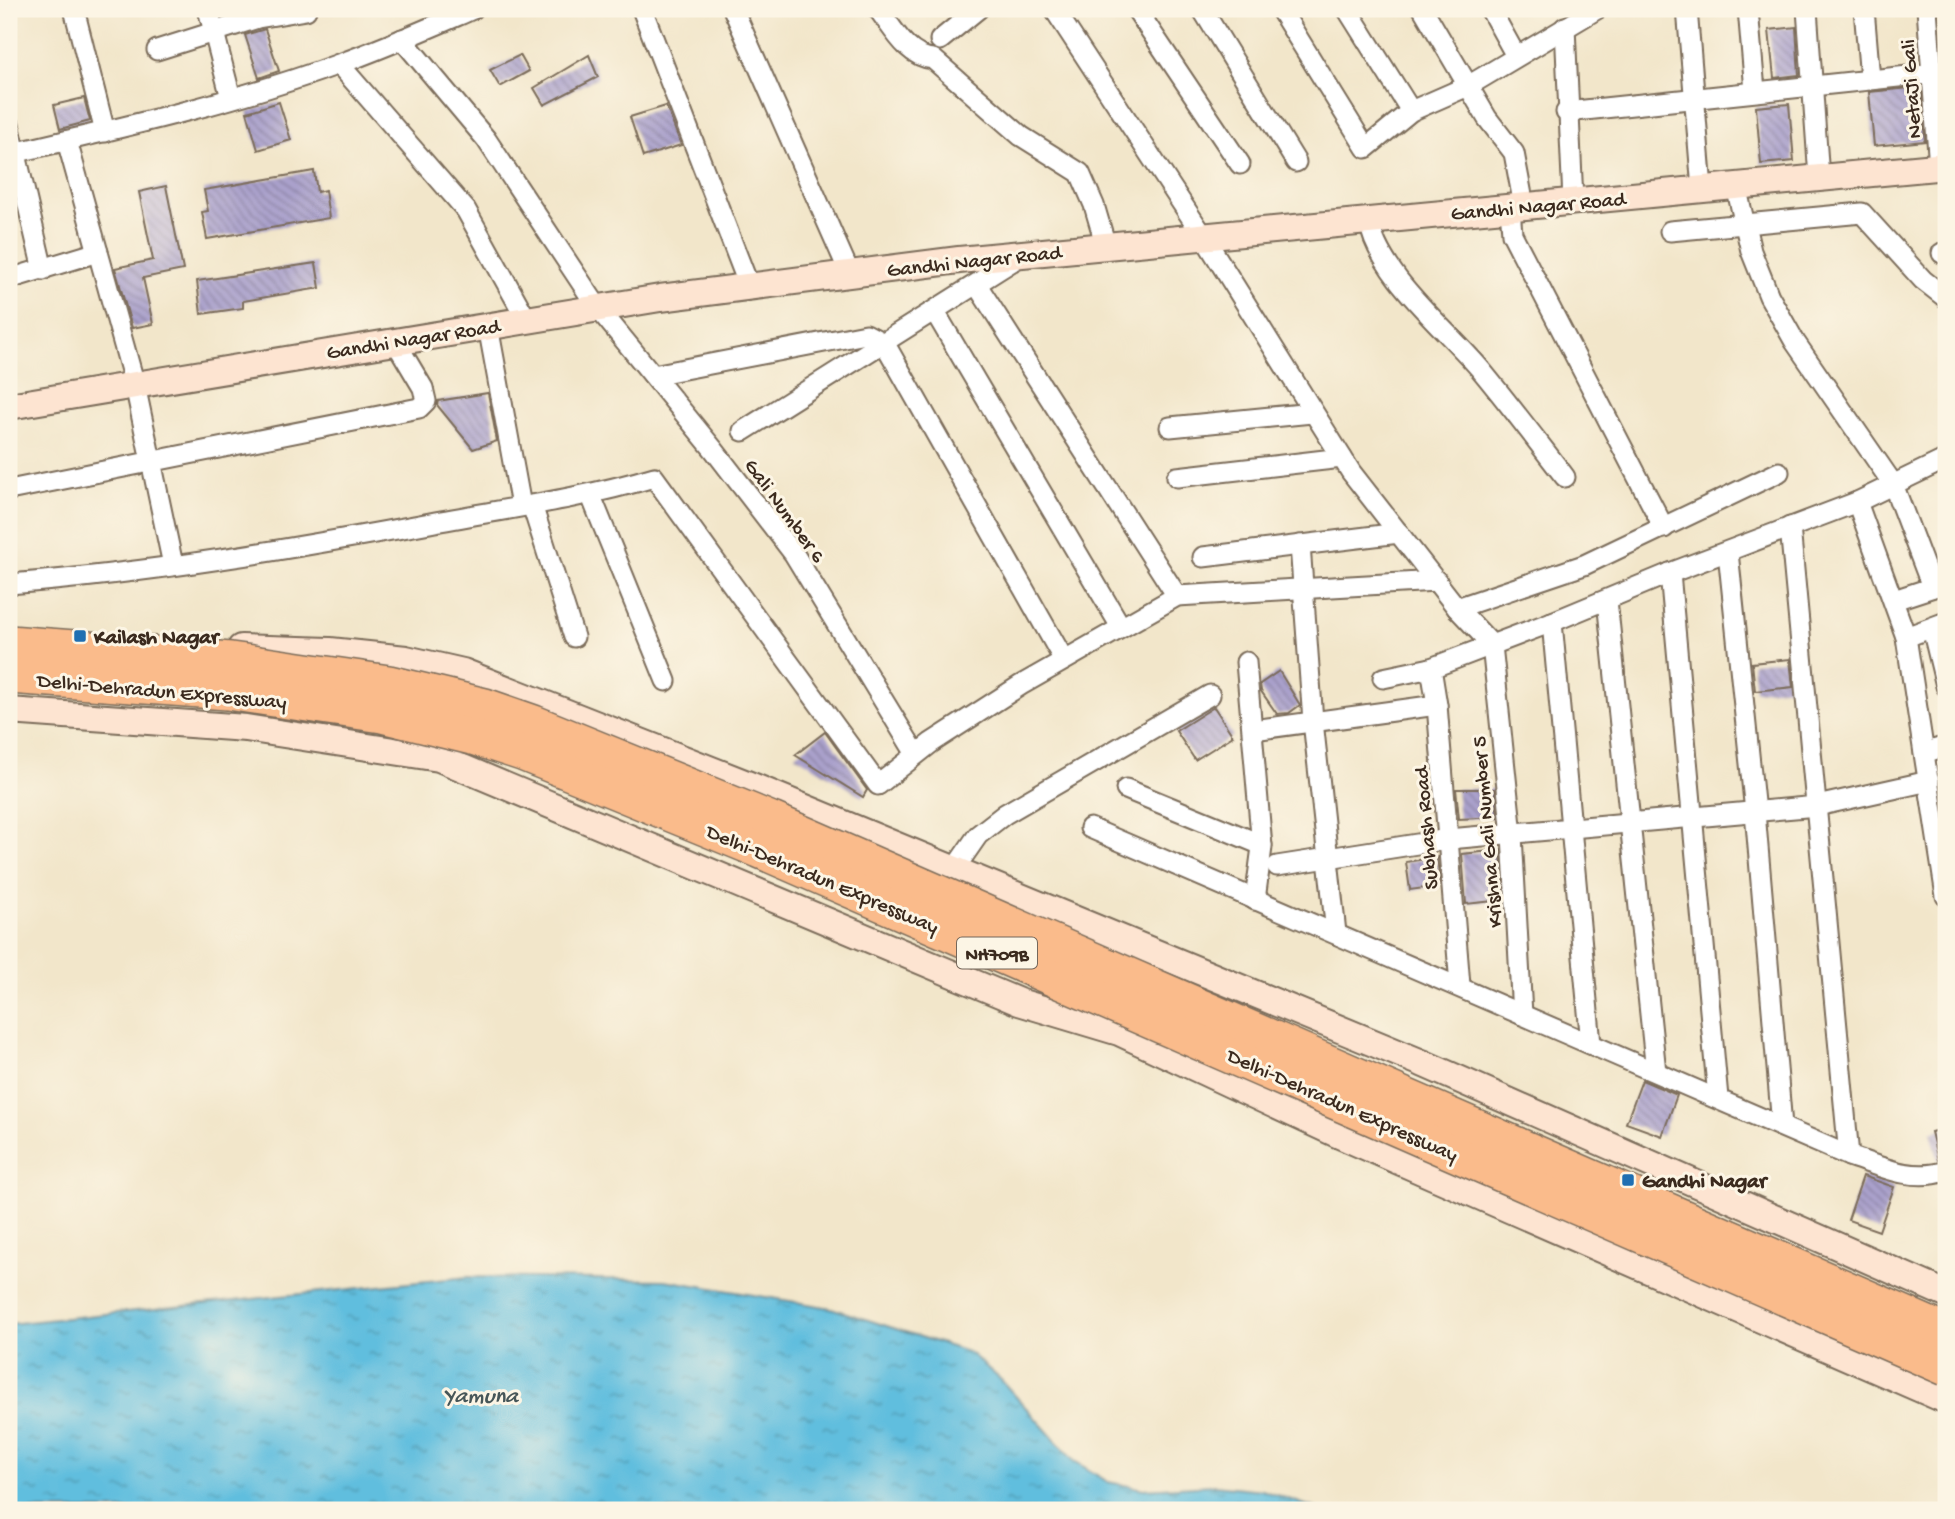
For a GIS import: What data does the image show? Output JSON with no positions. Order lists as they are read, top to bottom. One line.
{"streets":{"highway":["Delhi-Dehradun Expressway","NH709B"],"street":["NetaJi Gali","Gandhi Nagar Road","Gali Number 6","Subhash Road","Krishna Gali Number 5"]},"crossings":[["NetaJi Gali","Gandhi Nagar Road"],["Gandhi Nagar Road","Gali Number 6"]],"water":["Yamuna"],"places":{"transit":["Kailash Nagar","Gandhi Nagar"]}}
